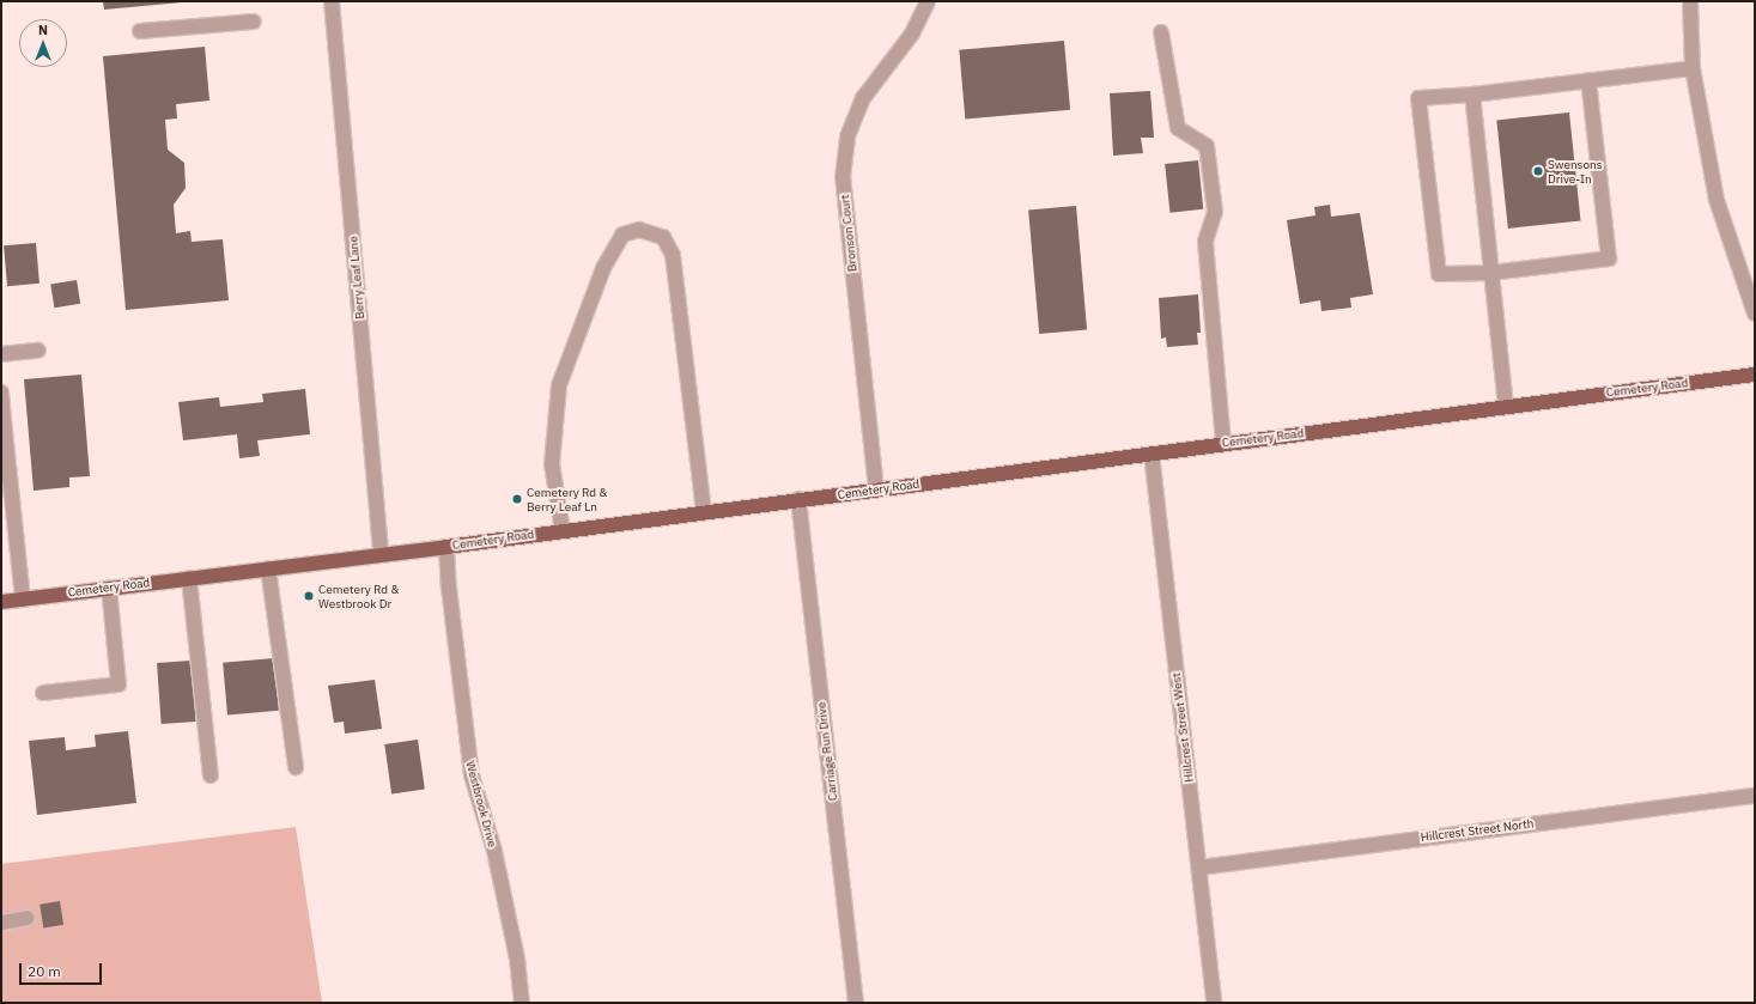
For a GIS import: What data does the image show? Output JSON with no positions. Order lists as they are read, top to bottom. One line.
{"streets":{"main road":["Cemetery Road"],"street":["Bronson Court","Berry Leaf Lane","Hillcrest Street West","Carriage Run Drive","Westbrook Drive","Hillcrest Street North"]},"crossings":[["Bronson Court","Cemetery Road"],["Berry Leaf Lane","Cemetery Road"],["Cemetery Road","Hillcrest Street West"],["Cemetery Road","Carriage Run Drive"],["Cemetery Road","Westbrook Drive"],["Hillcrest Street West","Hillcrest Street North"]],"places":["Swensons Drive-In","Cemetery Rd & Berry Leaf Ln","Cemetery Rd & Westbrook Dr"],"scale_bar":"20 m","north":"top"}
